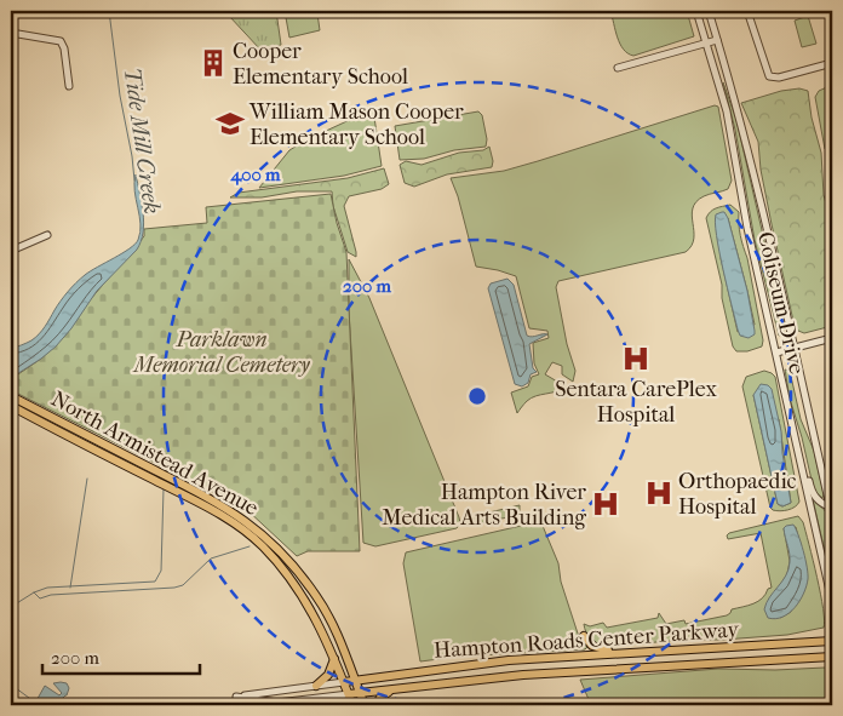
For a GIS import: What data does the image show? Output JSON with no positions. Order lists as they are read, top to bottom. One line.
{"streets":{"main road":["North Armistead Avenue","Hampton Roads Center Parkway"],"street":["Coliseum Drive"]},"crossings":[["North Armistead Avenue","Hampton Roads Center Parkway"]],"water":["Tide Mill Creek"],"parks":["Parklawn Memorial Cemetery"],"places":{"building":["Cooper Elementary School"],"school or university":["William Mason Cooper Elementary School"],"hospital":["Sentara CarePlex Hospital","Orthopaedic Hospital","Hampton River Medical Arts Building"]},"scale_bar":"200 m","rings":["400 m","200 m"]}
